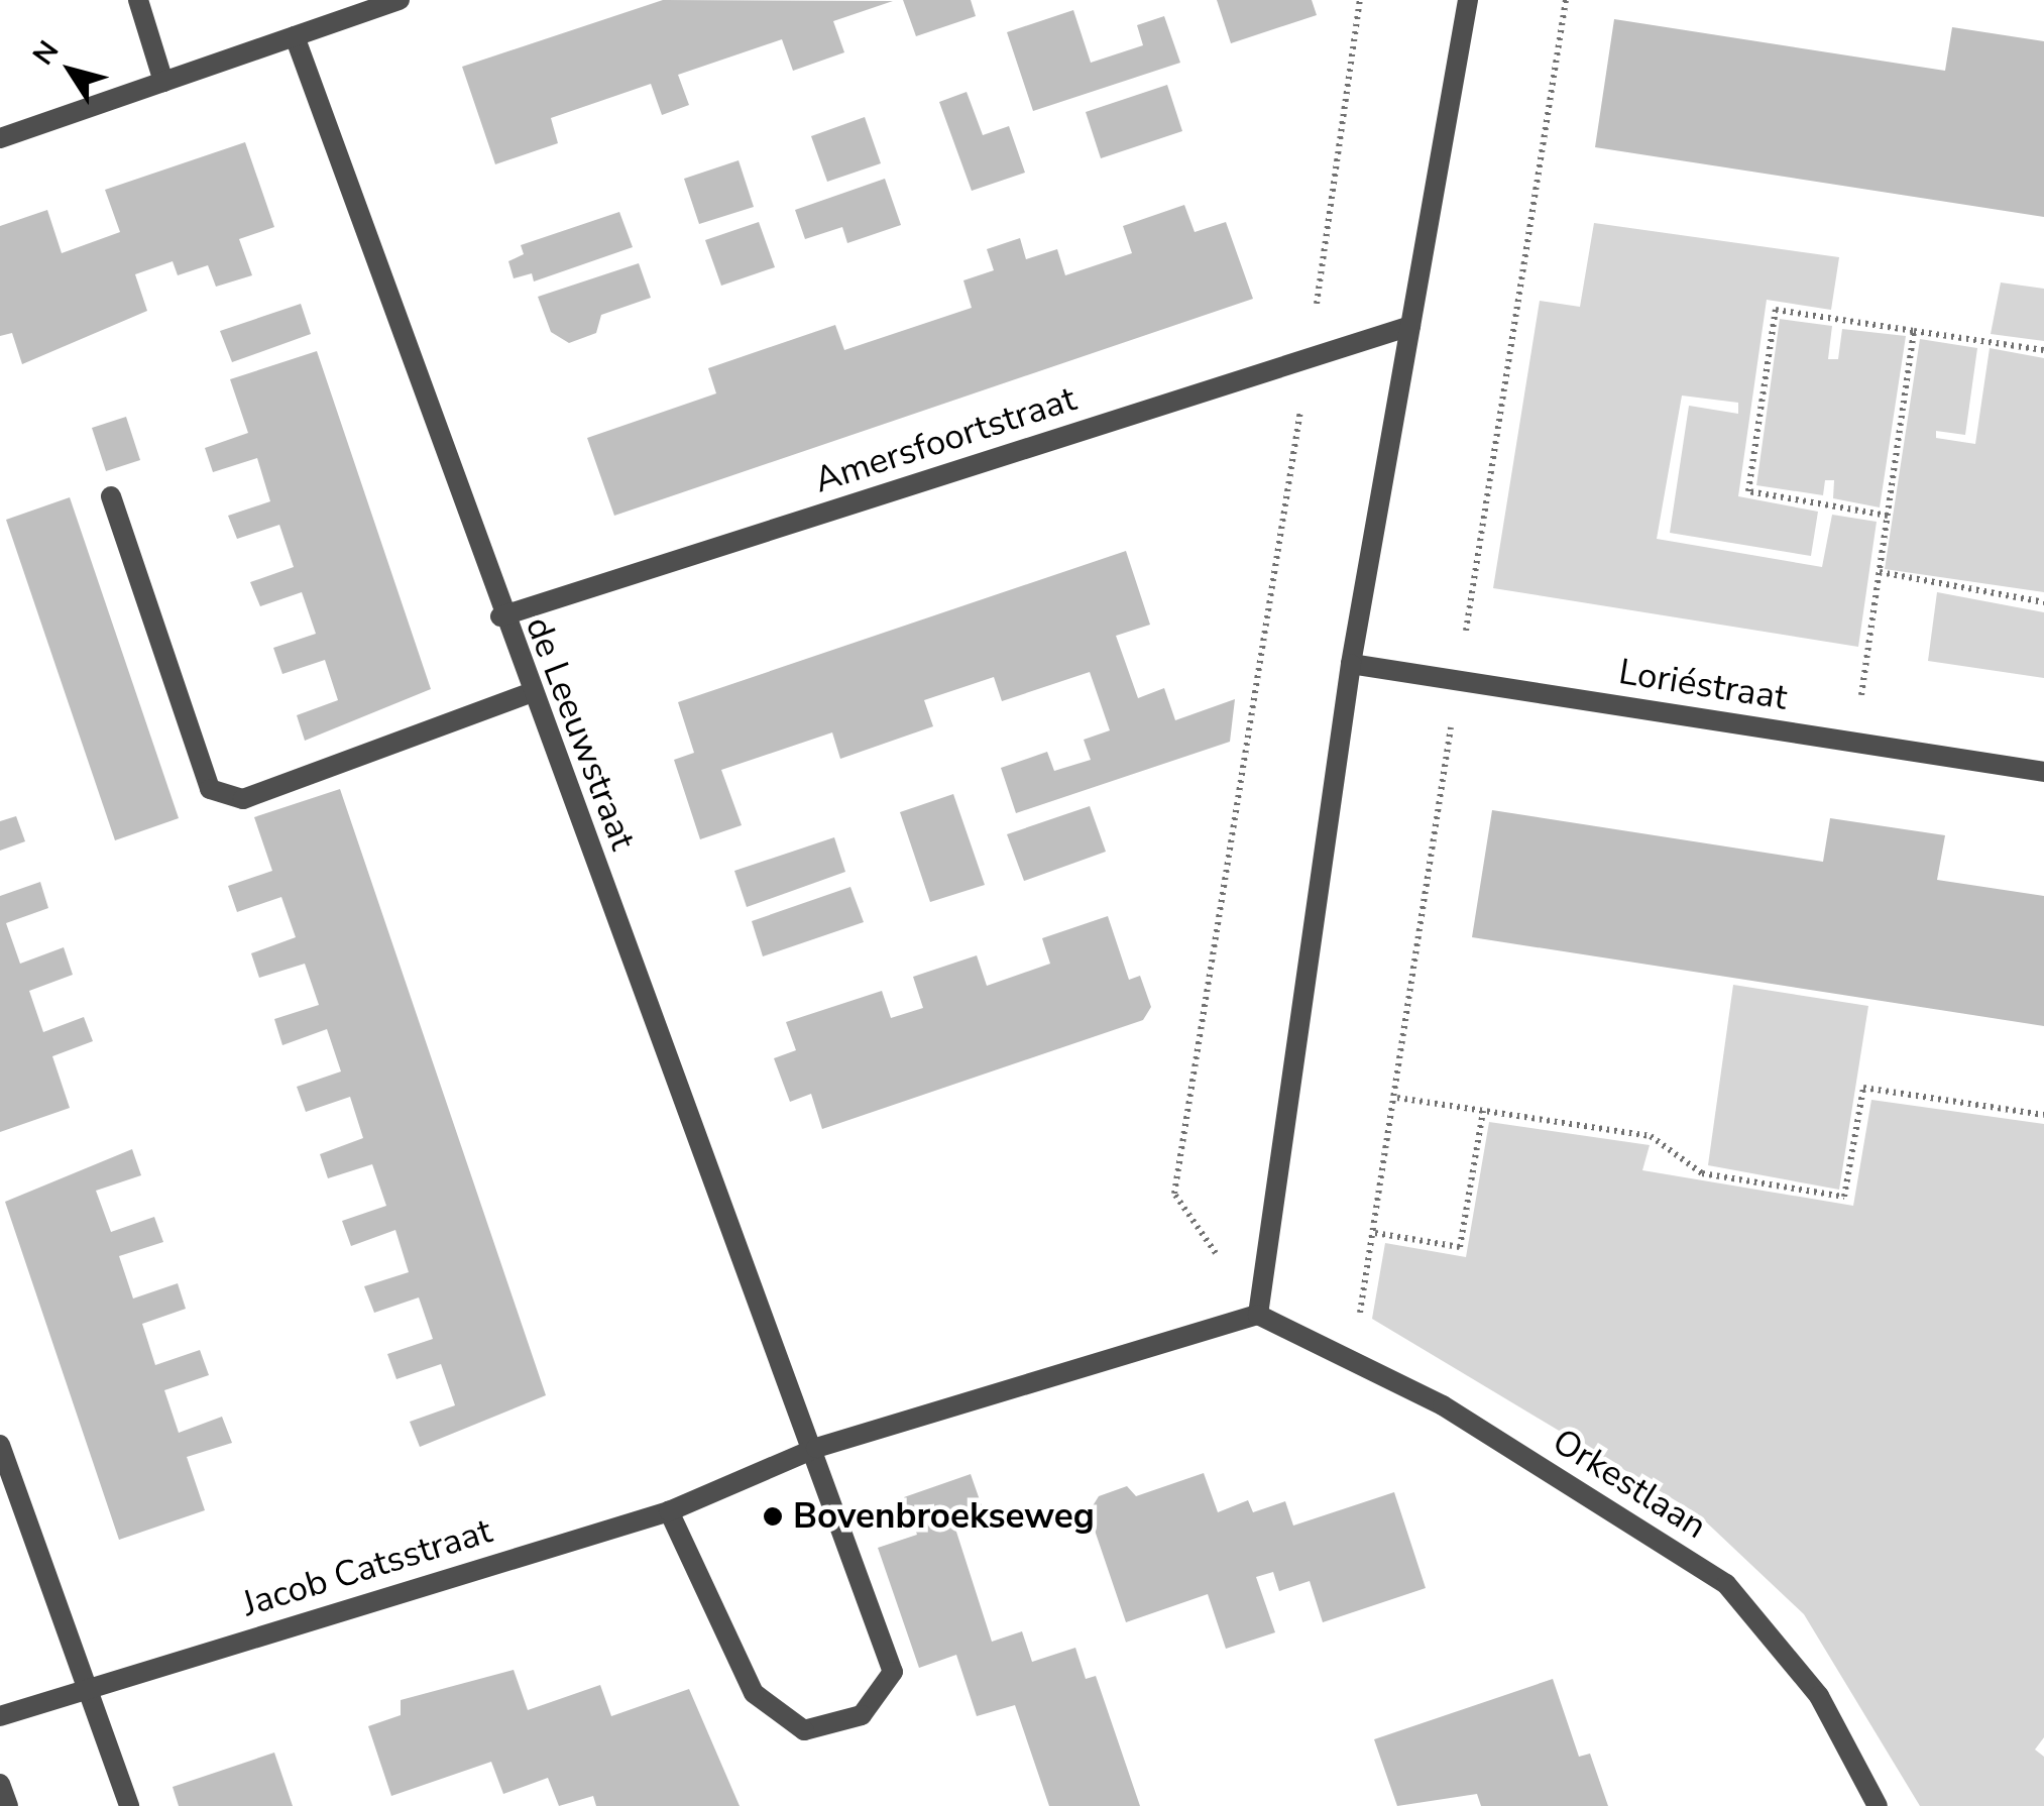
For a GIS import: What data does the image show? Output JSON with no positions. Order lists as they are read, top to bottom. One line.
{"streets":{"street":["Amersfoortstraat","Loriéstraat","de Leeuwstraat","Orkestlaan","Jacob Catsstraat"]},"crossings":[["Amersfoortstraat","de Leeuwstraat"],["de Leeuwstraat","Jacob Catsstraat"],["Orkestlaan","Jacob Catsstraat"]],"places":["Bovenbroekseweg"],"north":"top left"}
